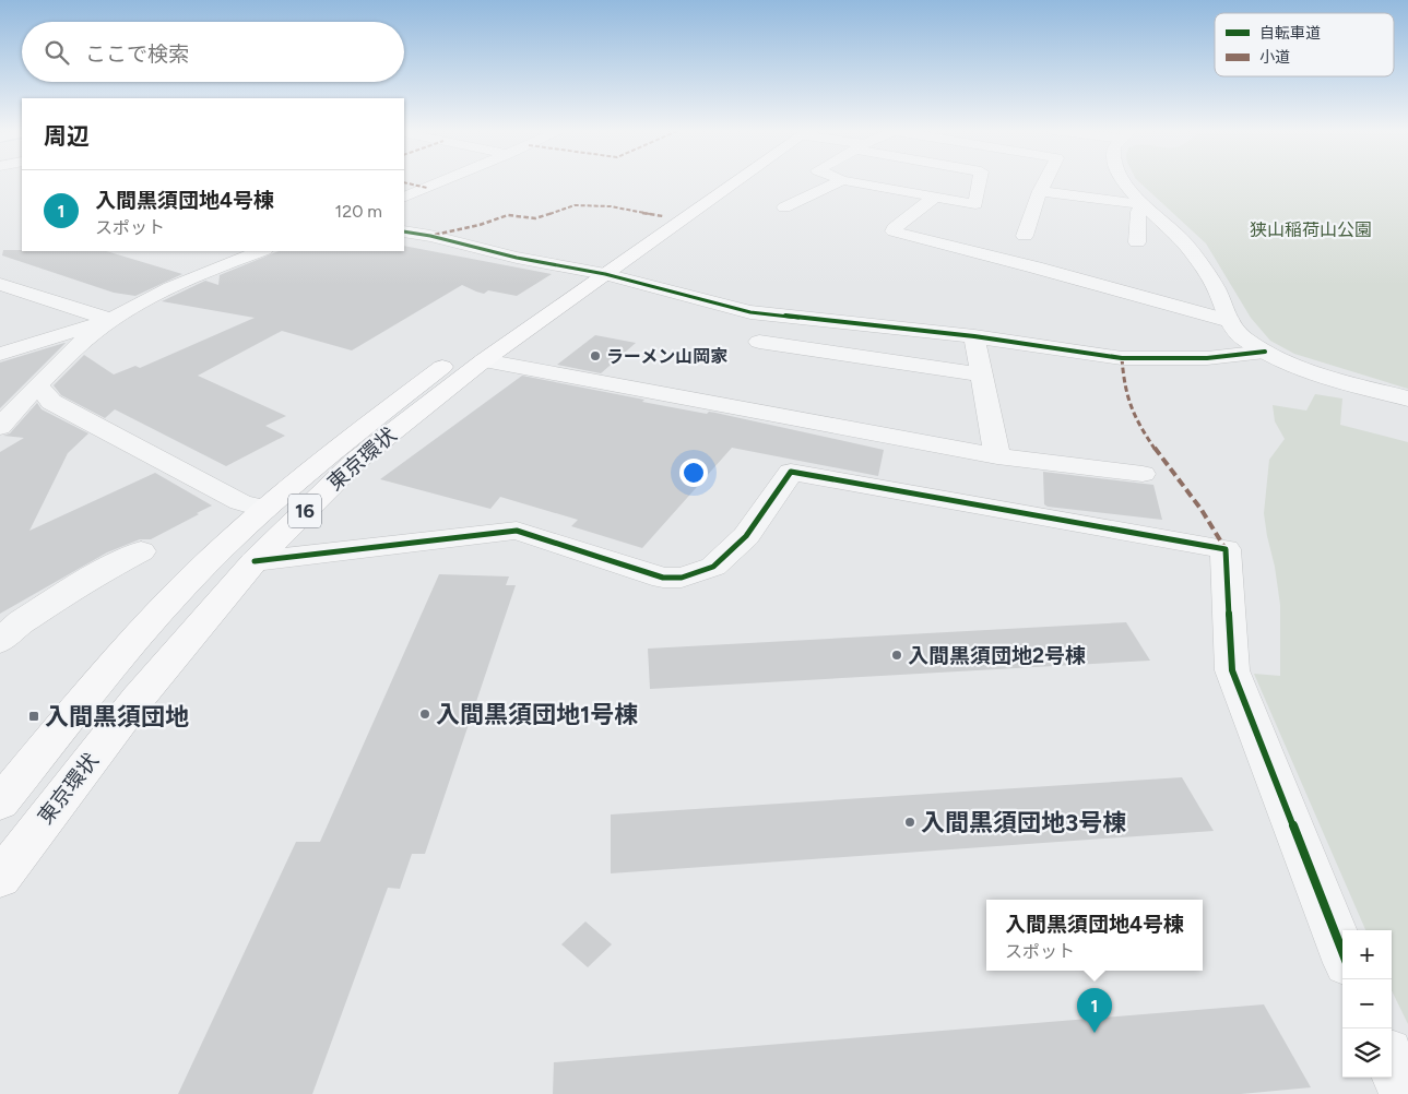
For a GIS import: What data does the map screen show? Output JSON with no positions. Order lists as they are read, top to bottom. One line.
{"streets":{"highway":["東京環状","16"]},"parks":["狭山稲荷山公園"],"places":{"other":["ラーメン山岡家","入間黒須団地2号棟","入間黒須団地1号棟","入間黒須団地3号棟"],"transit":["入間黒須団地"]},"legend":["自転車道","小道"],"page":{"search":"ここで検索","heading":"周辺","list":[{"mark":"1","name":"入間黒須団地4号棟","note":"スポット","value":"120 m"}],"popup":["入間黒須団地4号棟","スポット"],"map_buttons":["+","−"],"pins":"1"}}
